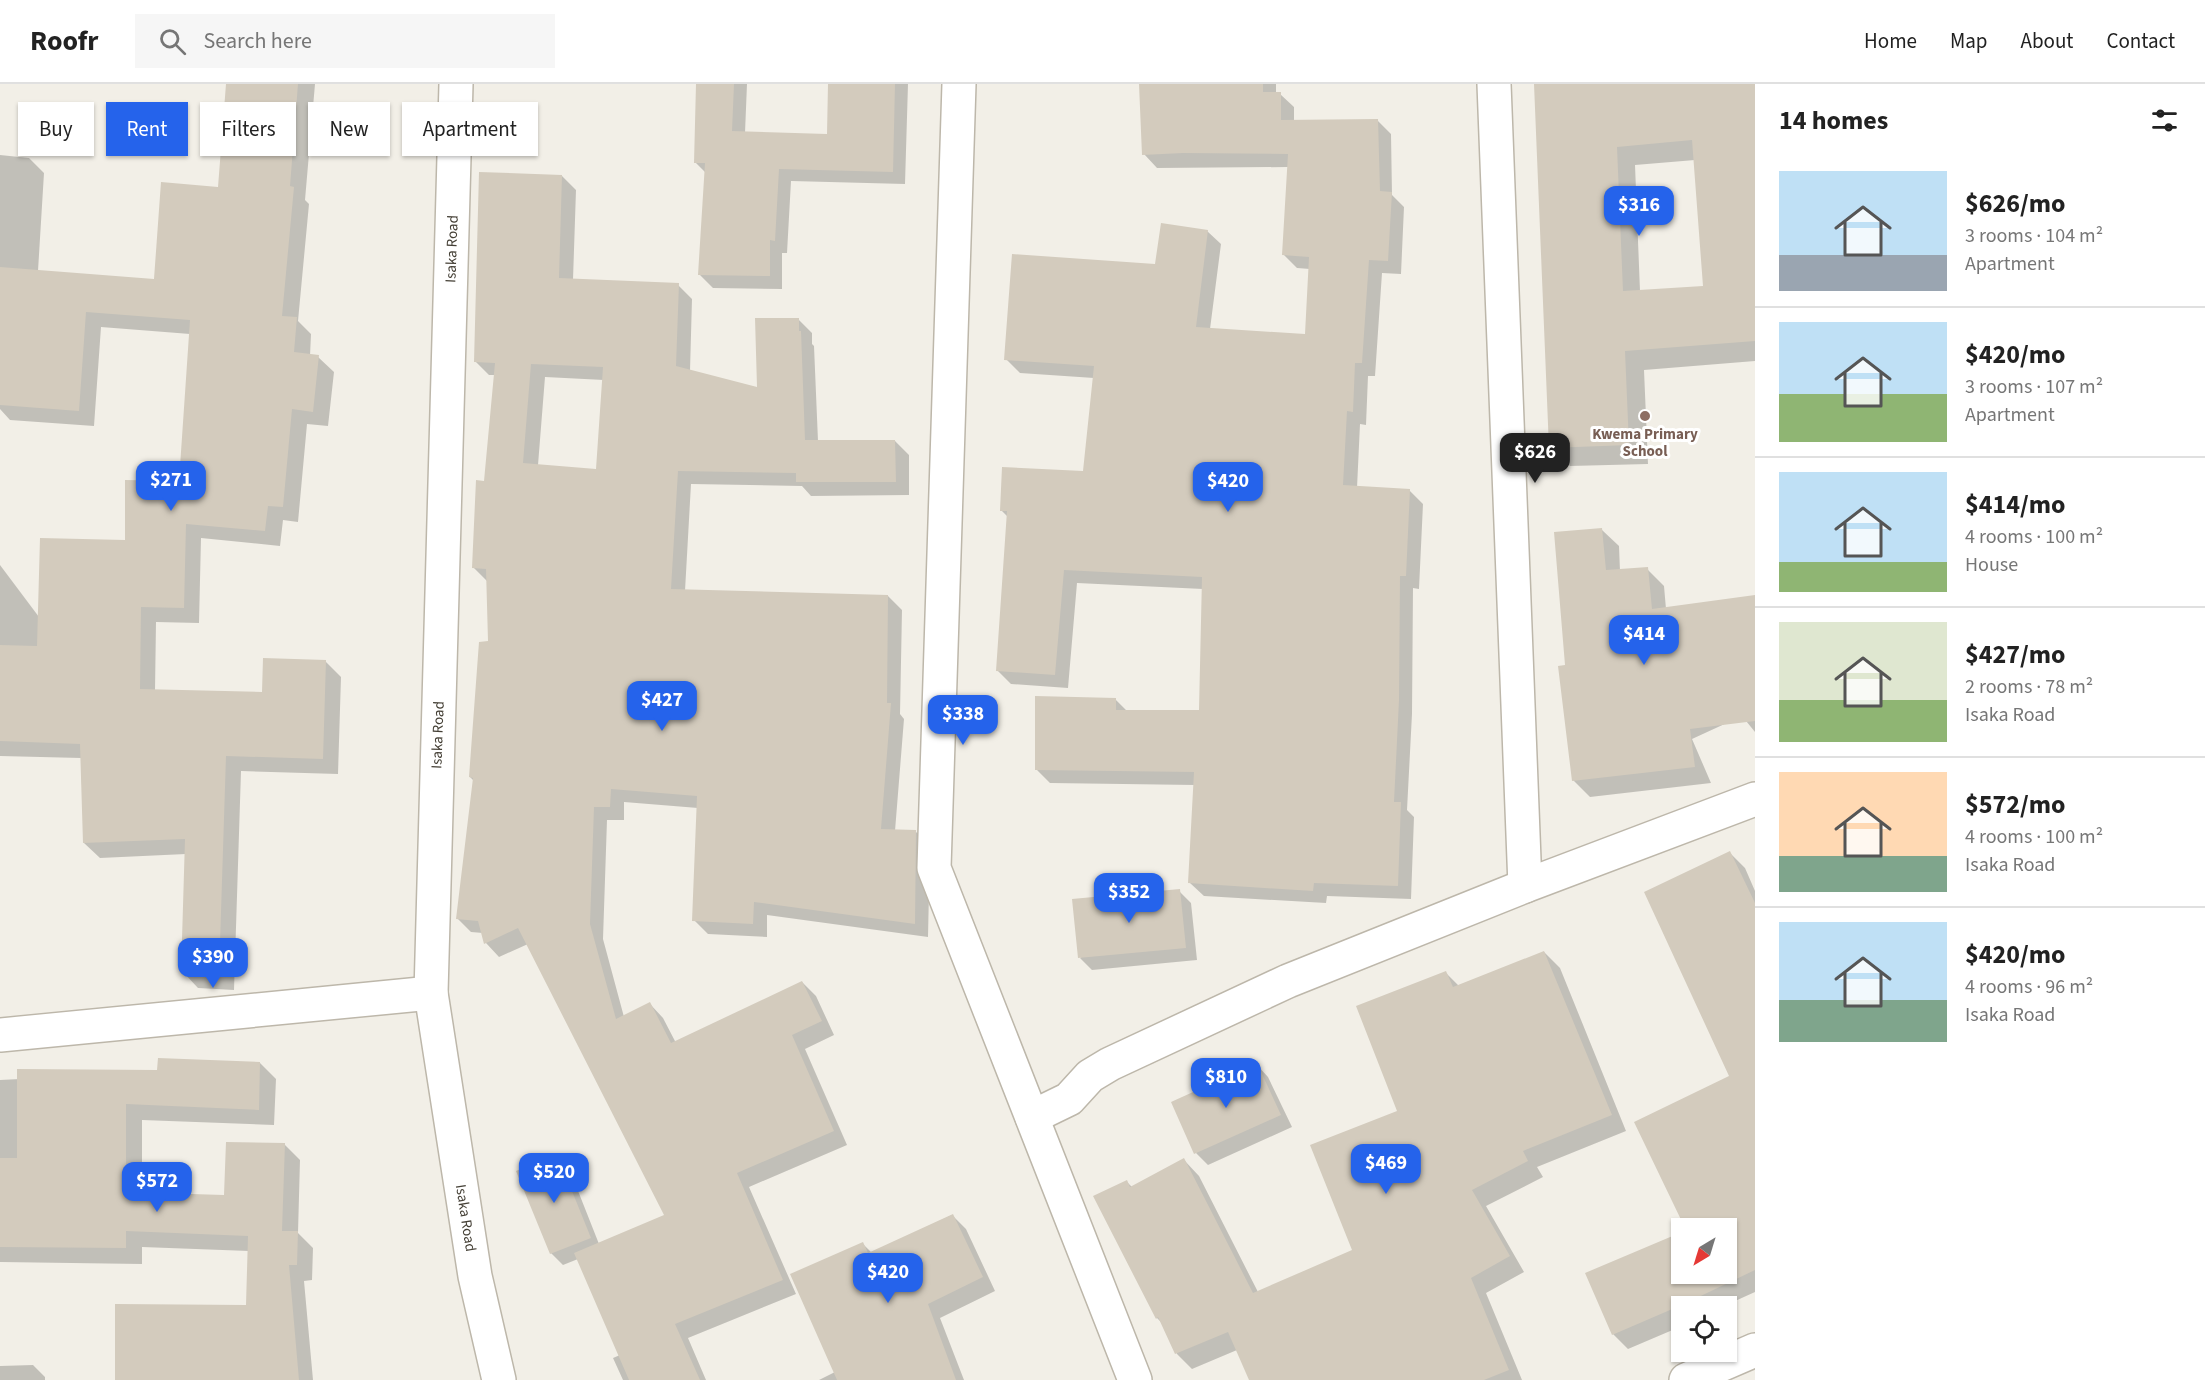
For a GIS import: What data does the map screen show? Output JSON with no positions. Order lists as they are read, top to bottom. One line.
{"streets":{"street":["Isaka Road"]},"places":["Kwema Primary School"],"north":"bottom left","page":{"header":"Roofr","search":"Search here","nav":["Home","Map","About","Contact"],"heading":"14 homes","chip":["Buy","Rent","Filters","New","Apartment"],"list":[{"name":"$626/mo","note":"3 rooms · 104 m² · Apartment"},{"name":"$420/mo","note":"3 rooms · 107 m² · Apartment"},{"name":"$414/mo","note":"4 rooms · 100 m² · House"},{"name":"$427/mo","note":"2 rooms · 78 m² · Isaka Road"},{"name":"$572/mo","note":"4 rooms · 100 m² · Isaka Road"},{"name":"$420/mo","note":"4 rooms · 96 m² · Isaka Road"}],"price":["$316","$626","$271","$420","$414","$427","$338","$352","$390","$810","$469","$520","$572","$420"]}}
